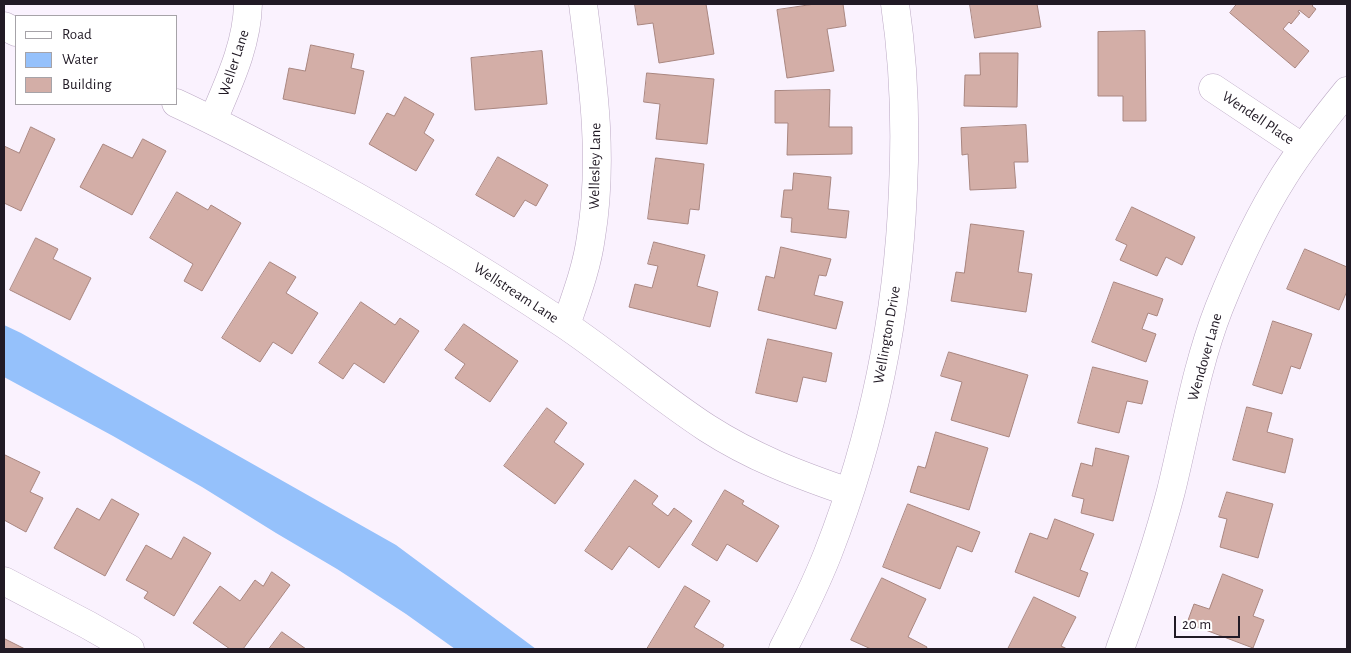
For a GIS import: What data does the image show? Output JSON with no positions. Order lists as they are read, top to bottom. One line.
{"streets":{"street":["Weller Lane","Wendell Place","Wellesley Lane","Wellstream Lane","Wellington Drive","Wendover Lane"]},"crossings":[["Weller Lane","Wellstream Lane"],["Wendell Place","Wendover Lane"],["Wellesley Lane","Wellstream Lane"],["Wellstream Lane","Wellington Drive"]],"legend":["Road","Water","Building"],"scale_bar":"20 m"}
